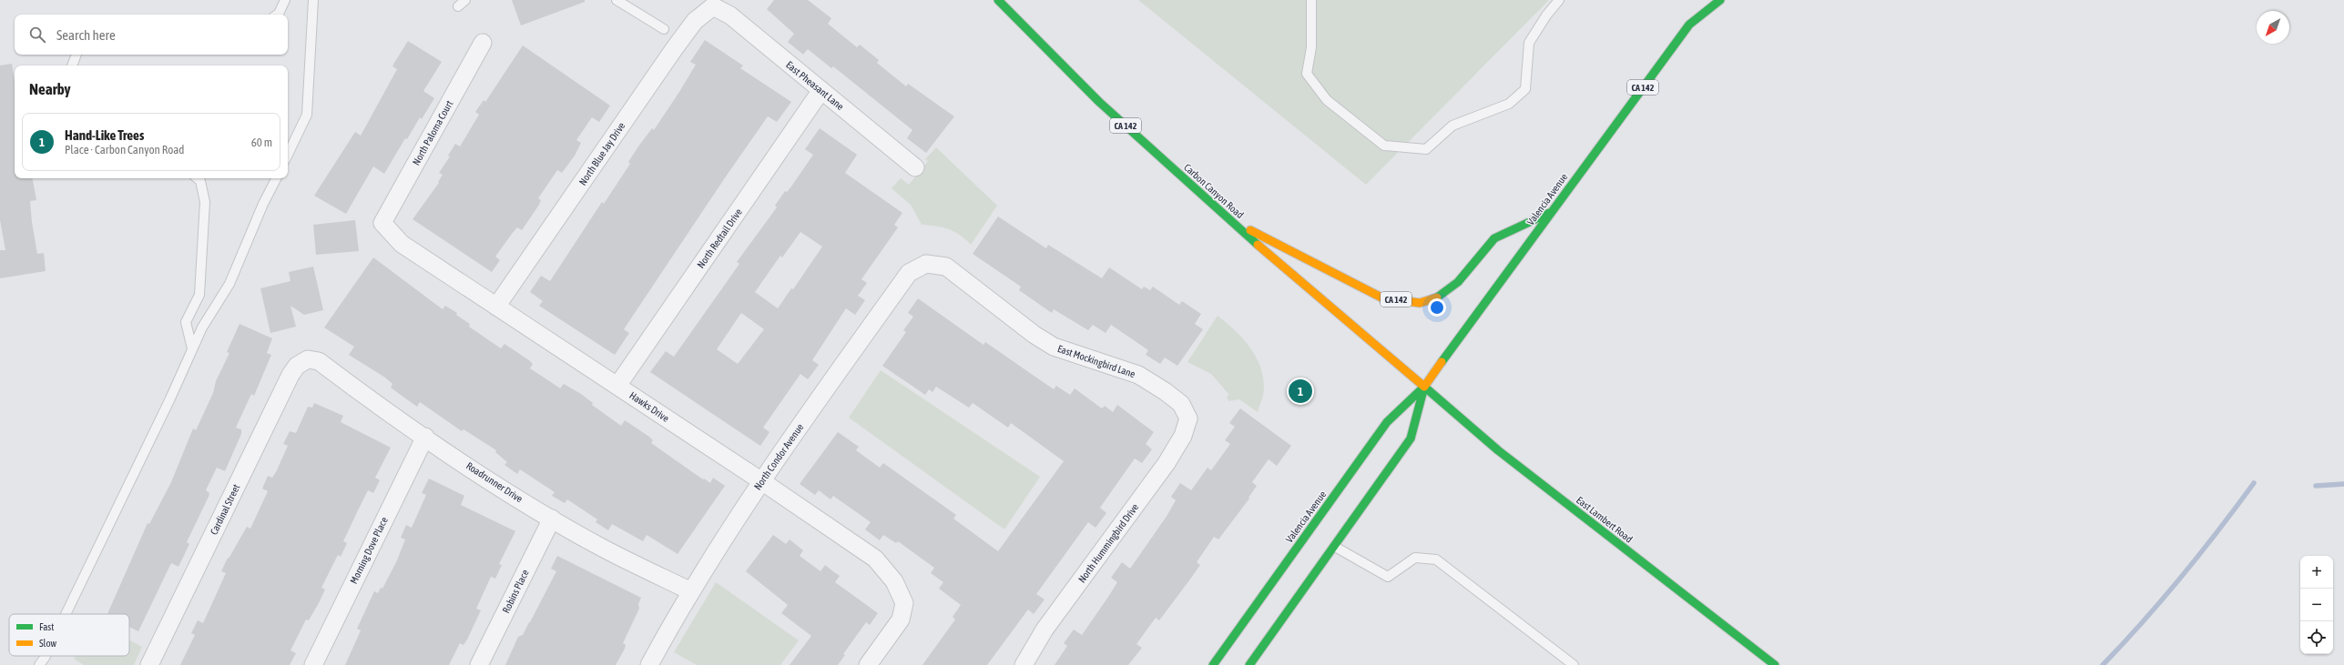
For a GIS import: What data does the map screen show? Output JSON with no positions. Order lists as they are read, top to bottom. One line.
{"streets":{"main road":["CA 142","Carbon Canyon Road","Valencia Avenue","East Lambert Road"],"street":["East Pheasant Lane","North Paloma Court","North Blue Jay Drive","North Redtail Drive","East Mockingbird Lane","Hawks Drive","North Condor Avenue","Roadrunner Drive","Cardinal Street","North Hummingbird Drive","Morning Dove Place","Robins Place"]},"crossings":[["East Pheasant Lane","North Blue Jay Drive"],["East Pheasant Lane","North Redtail Drive"],["CA 142","Carbon Canyon Road"],["CA 142","Valencia Avenue"],["North Paloma Court","Hawks Drive"],["North Blue Jay Drive","Hawks Drive"],["Carbon Canyon Road","Valencia Avenue"],["Carbon Canyon Road","East Lambert Road"],["Valencia Avenue","East Lambert Road"],["North Redtail Drive","Hawks Drive"],["East Mockingbird Lane","North Condor Avenue"],["East Mockingbird Lane","North Hummingbird Drive"],["Hawks Drive","North Condor Avenue"],["North Condor Avenue","Roadrunner Drive"],["Roadrunner Drive","Cardinal Street"],["Roadrunner Drive","Morning Dove Place"],["Roadrunner Drive","Robins Place"]],"legend":["Fast","Slow"],"north":"bottom left","page":{"search":"Search here","heading":"Nearby","list":[{"mark":"1","name":"Hand-Like Trees","note":"Place · Carbon Canyon Road","value":"60 m"}],"pins":"1","map_buttons":["+","−"]}}
